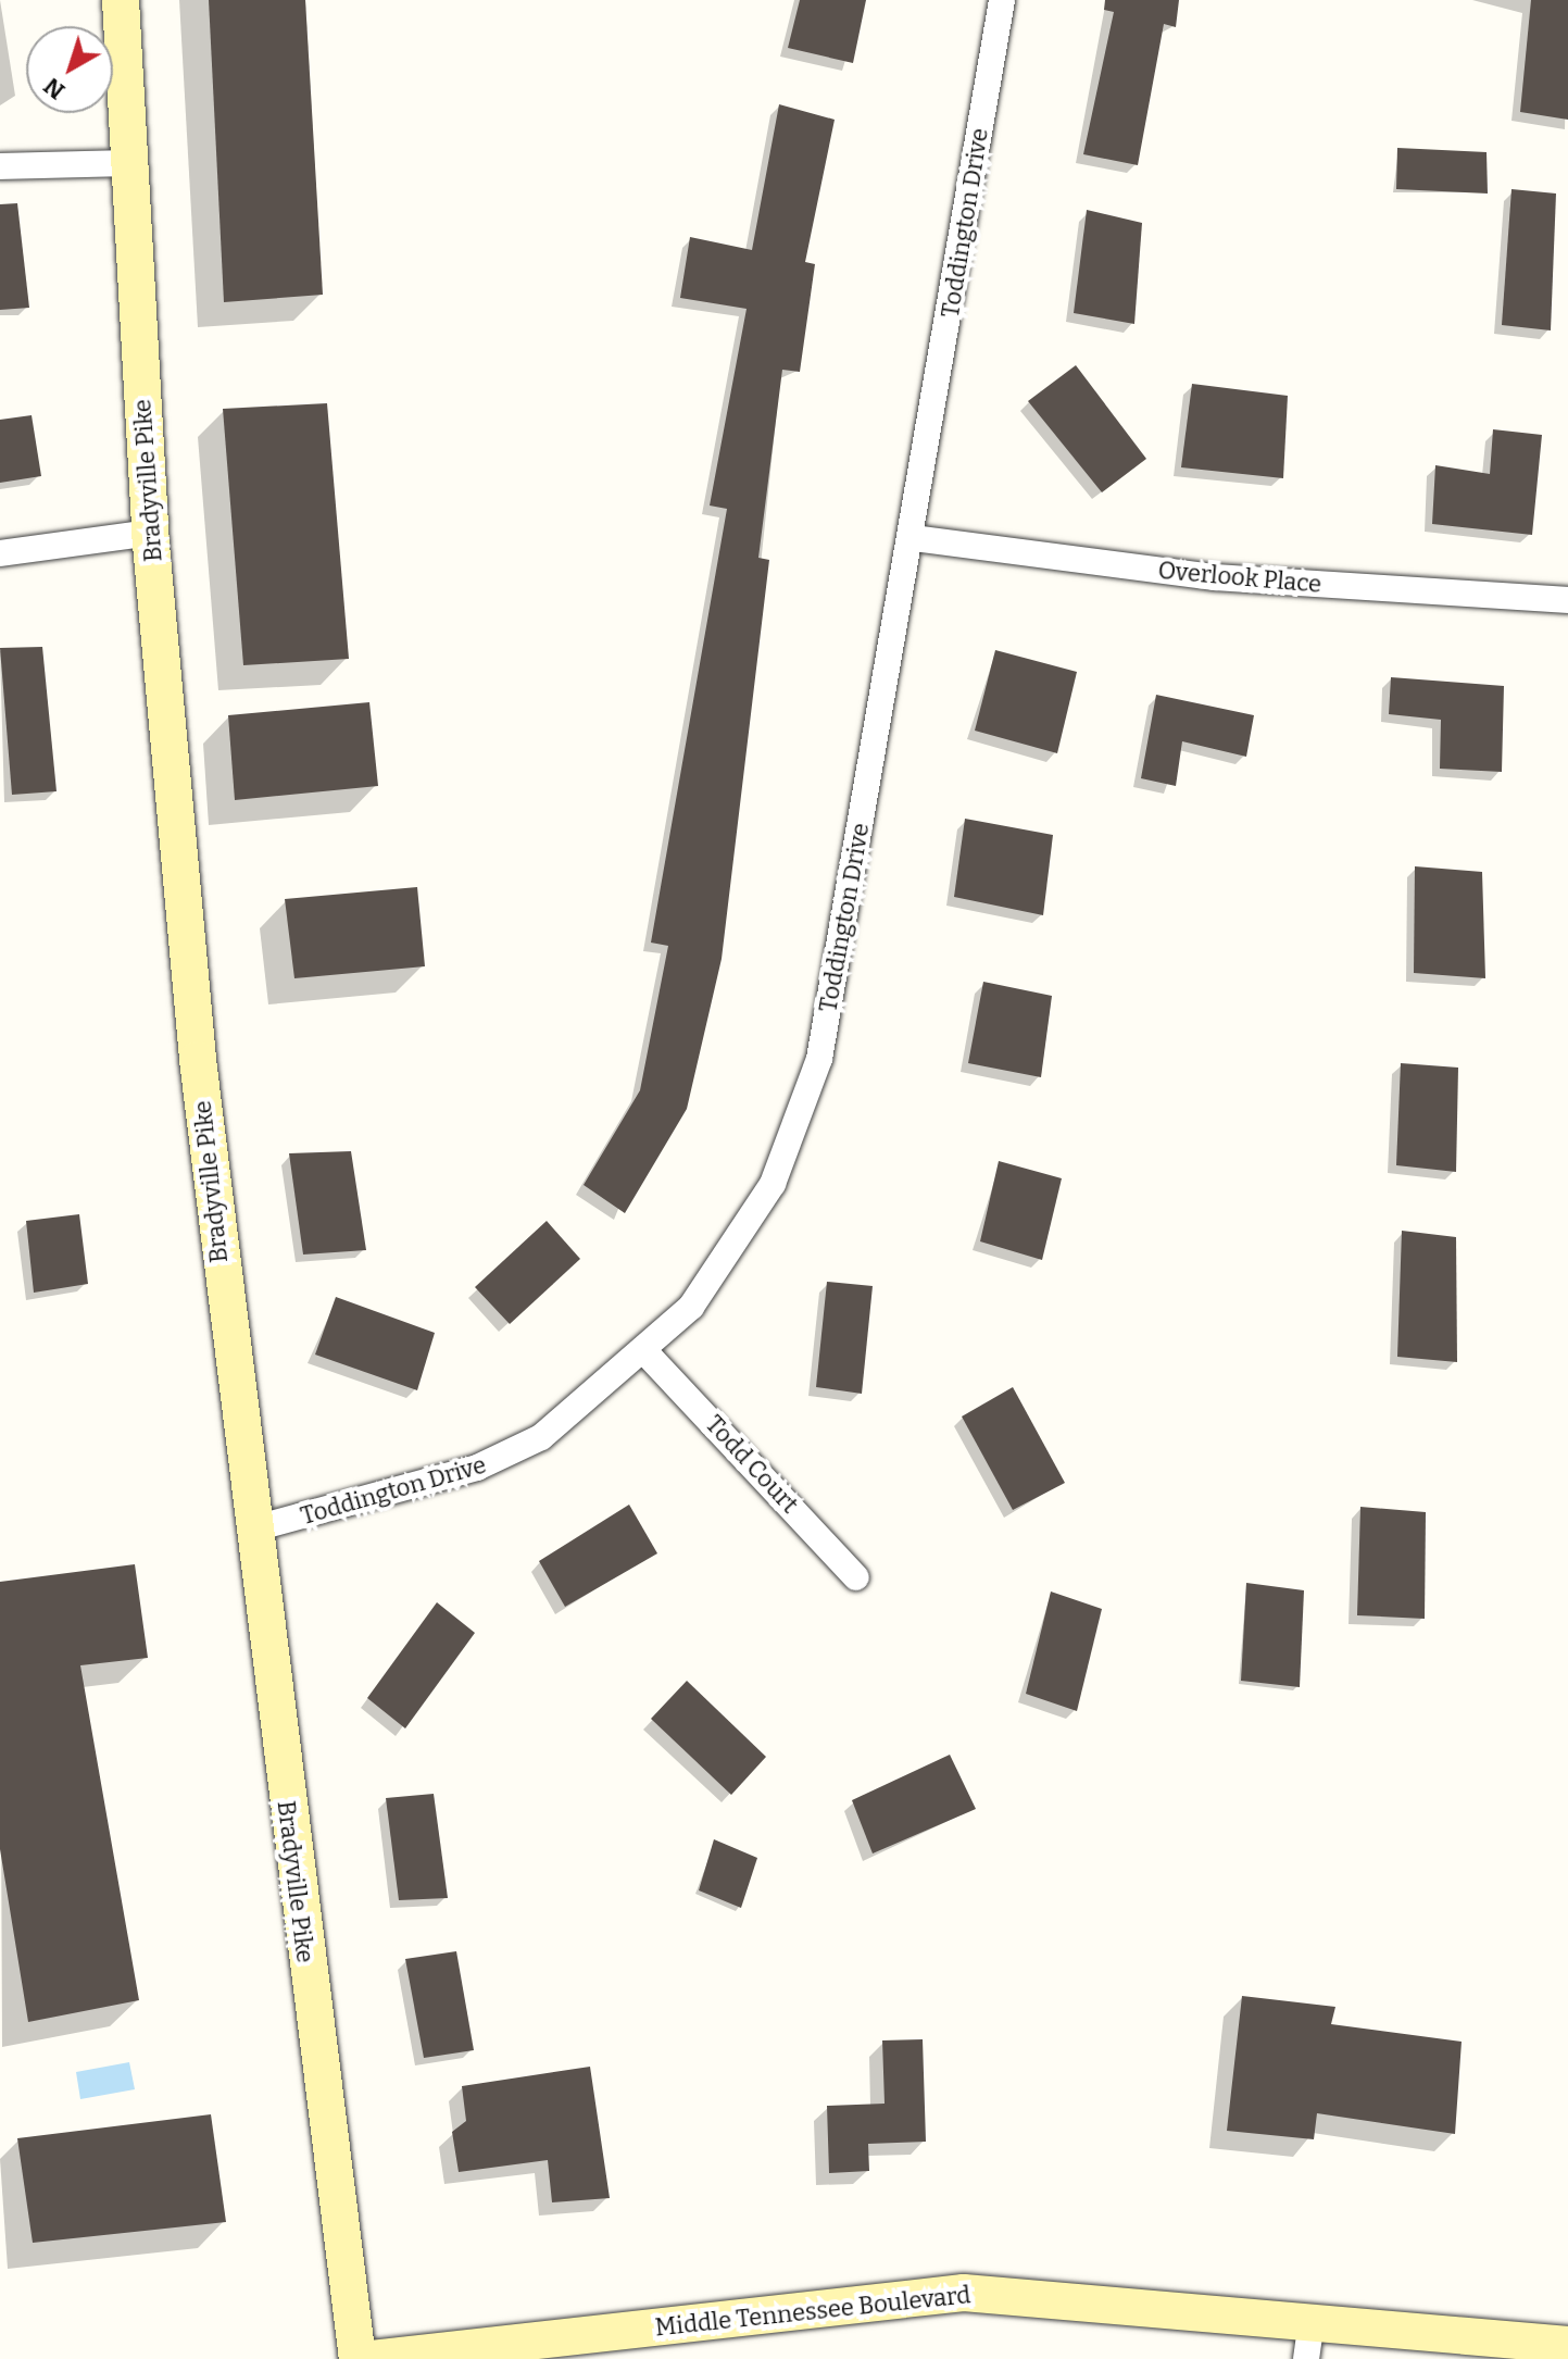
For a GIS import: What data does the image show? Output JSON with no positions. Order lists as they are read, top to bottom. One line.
{"streets":{"main road":["Bradyville Pike","Middle Tennessee Boulevard"],"street":["Toddington Drive","Overlook Place","Todd Court"]},"crossings":[["Toddington Drive","Bradyville Pike"],["Toddington Drive","Overlook Place"],["Toddington Drive","Todd Court"]],"north":"bottom left"}
